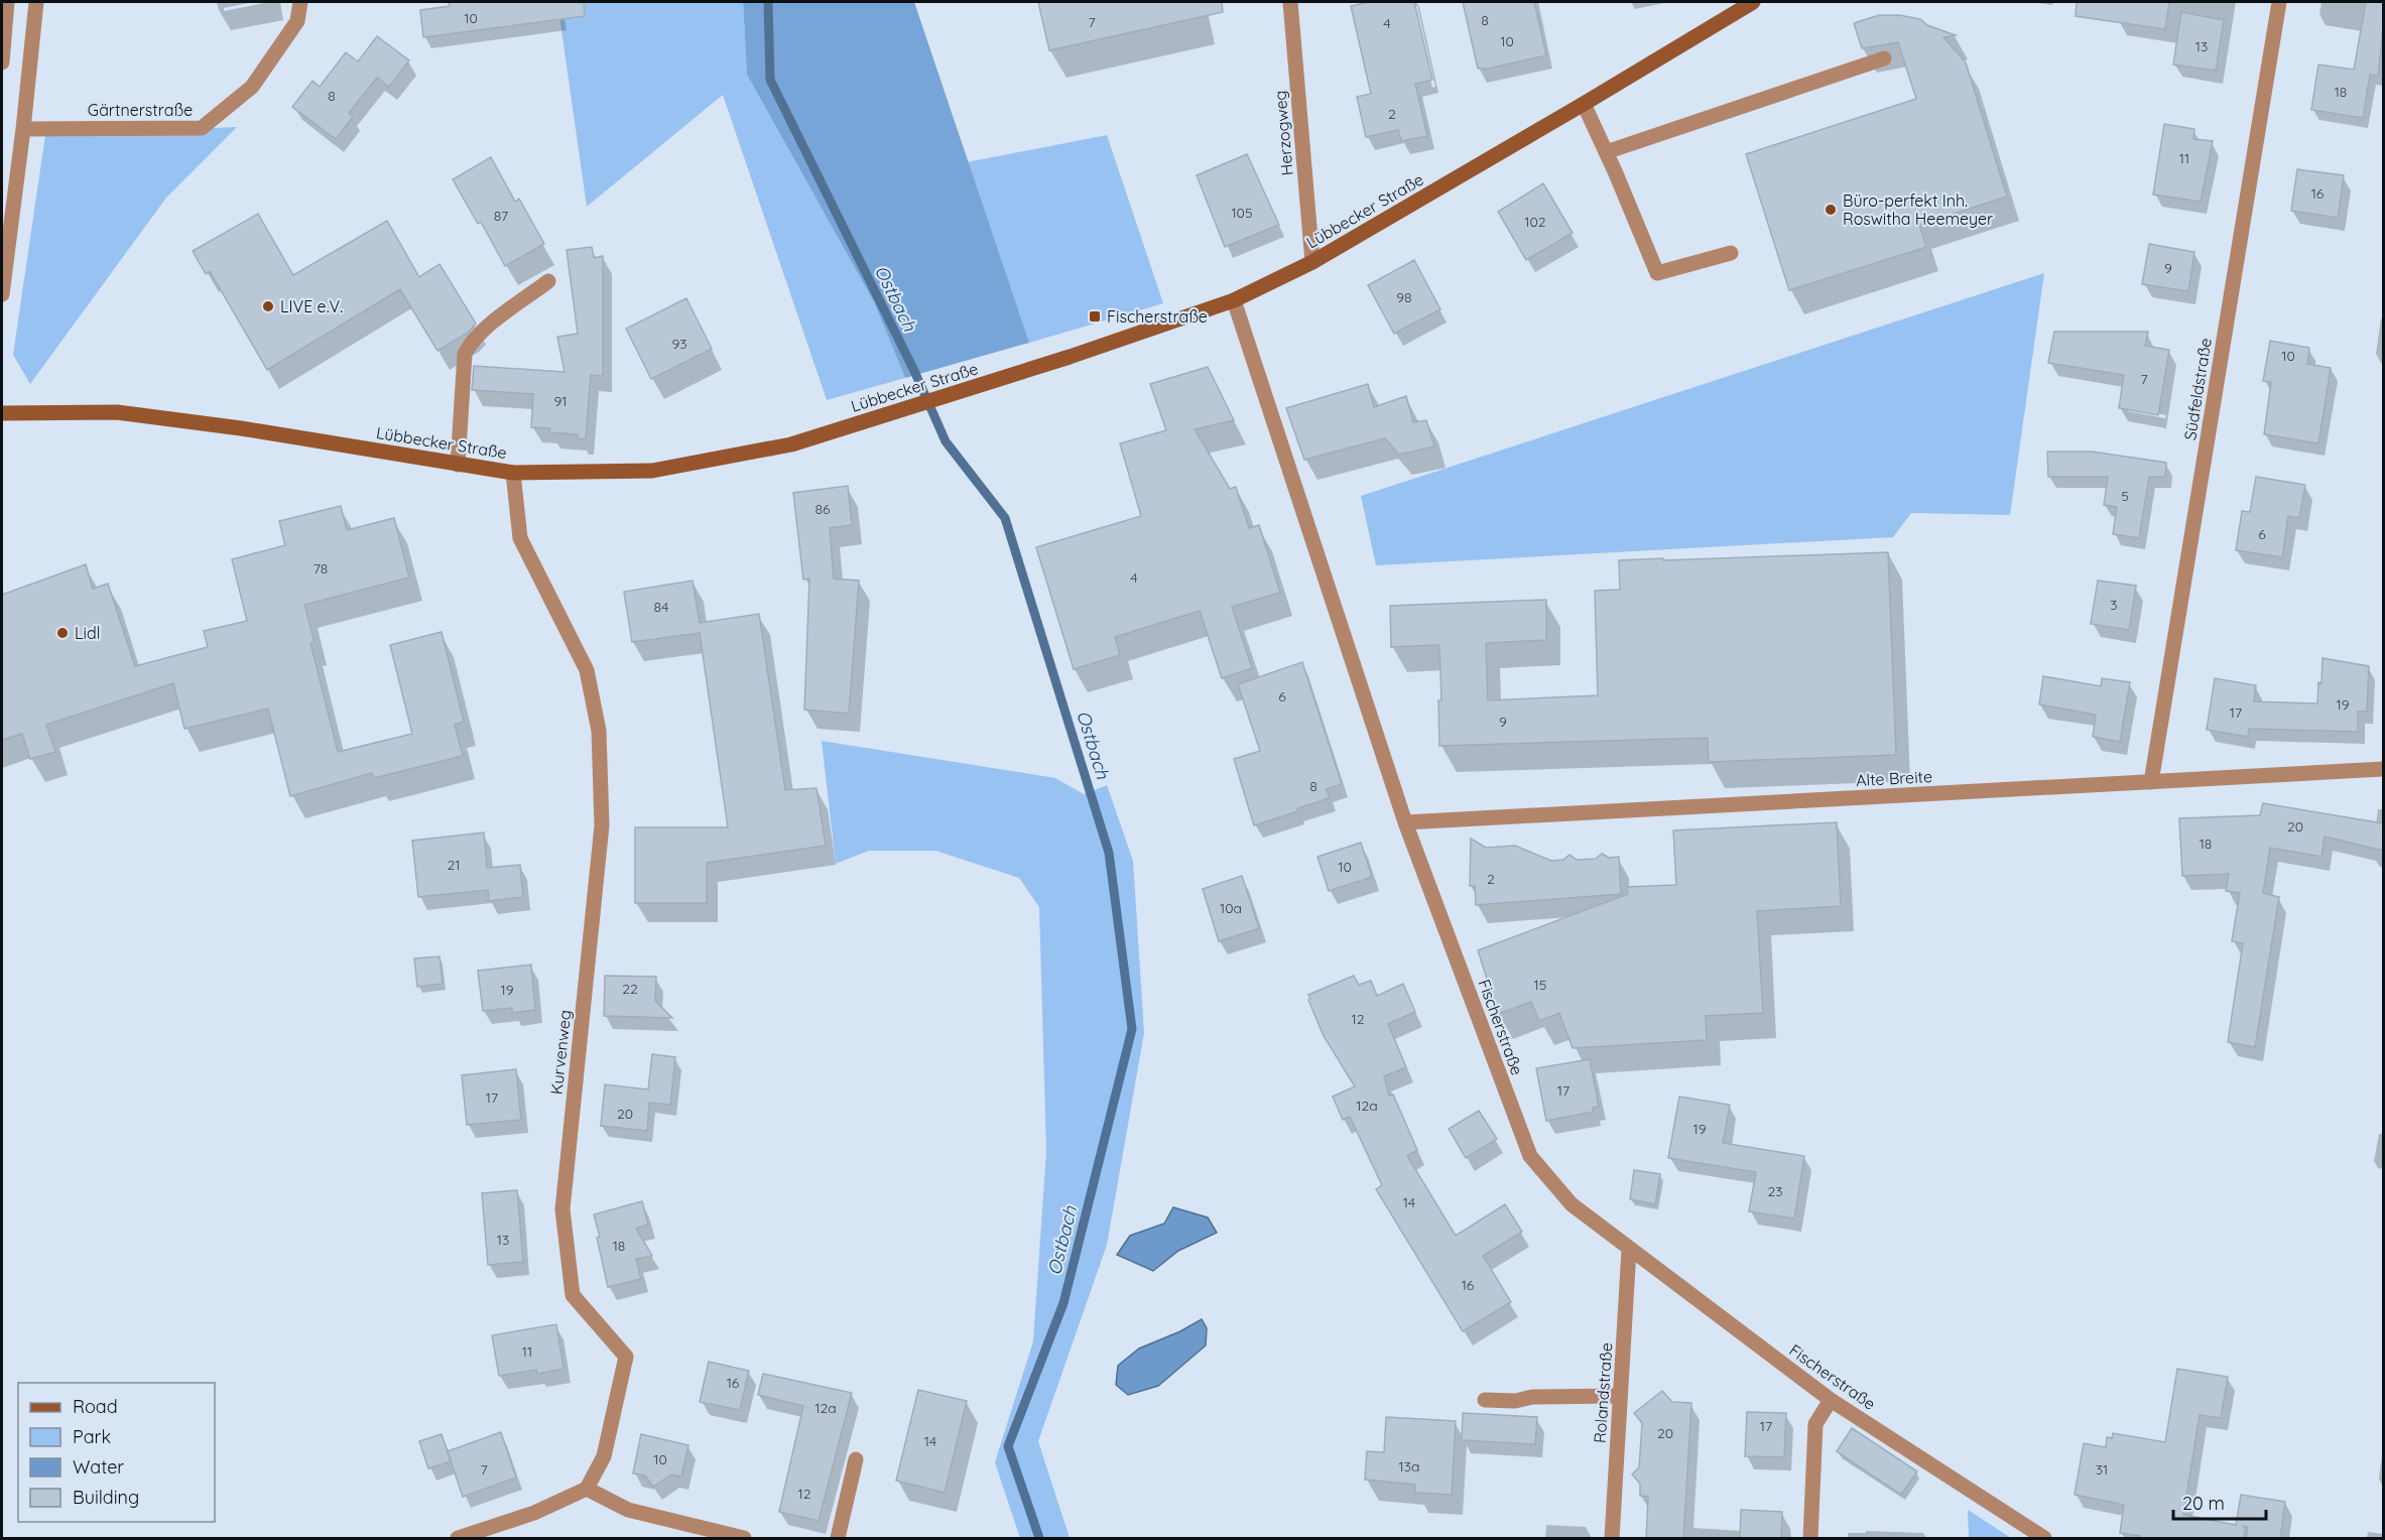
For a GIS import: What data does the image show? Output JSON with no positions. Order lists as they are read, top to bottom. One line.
{"streets":{"main road":["Lübbecker Straße"],"street":["Gärtnerstraße","Herzogweg","Südfeldstraße","Alte Breite","Fischerstraße","Kurvenweg","Rolandstraße"]},"crossings":[["Herzogweg","Lübbecker Straße"],["Lübbecker Straße","Fischerstraße"],["Lübbecker Straße","Kurvenweg"],["Südfeldstraße","Alte Breite"],["Alte Breite","Fischerstraße"],["Fischerstraße","Rolandstraße"]],"water":["Ostbach"],"places":{"other":["Büro-perfekt Inh. Roswitha Heemeyer","LIVE e.V.","Lidl"],"transit":["Fischerstraße"]},"house_numbers":["10","8","7","4","10","13","18","8","2","11","16","105","87","102","9","98","93","10","7","91","5","86","6","78","4","3","84","6","19","17","9","8","20","18","21","10","2","10a","15","22","19","12","17","17","12a","20","19","23","14","13","18","16","11","16","12a","17","20","14","10","13a","7","31","12"],"legend":["Road","Park","Water","Building"],"scale_bar":"20 m"}
